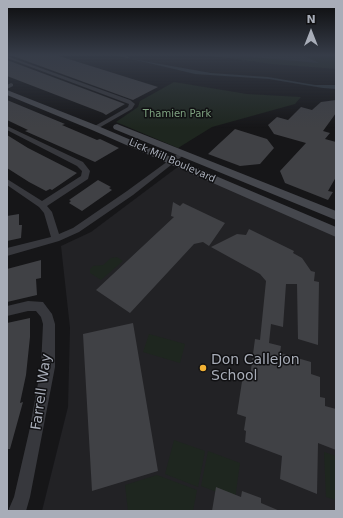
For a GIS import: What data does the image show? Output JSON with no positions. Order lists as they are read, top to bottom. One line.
{"streets":{"main road":["Lick Mill Boulevard"],"street":["Farrell Way"]},"parks":["Thamien Park"],"places":["Don Callejon School"],"north":"top"}
